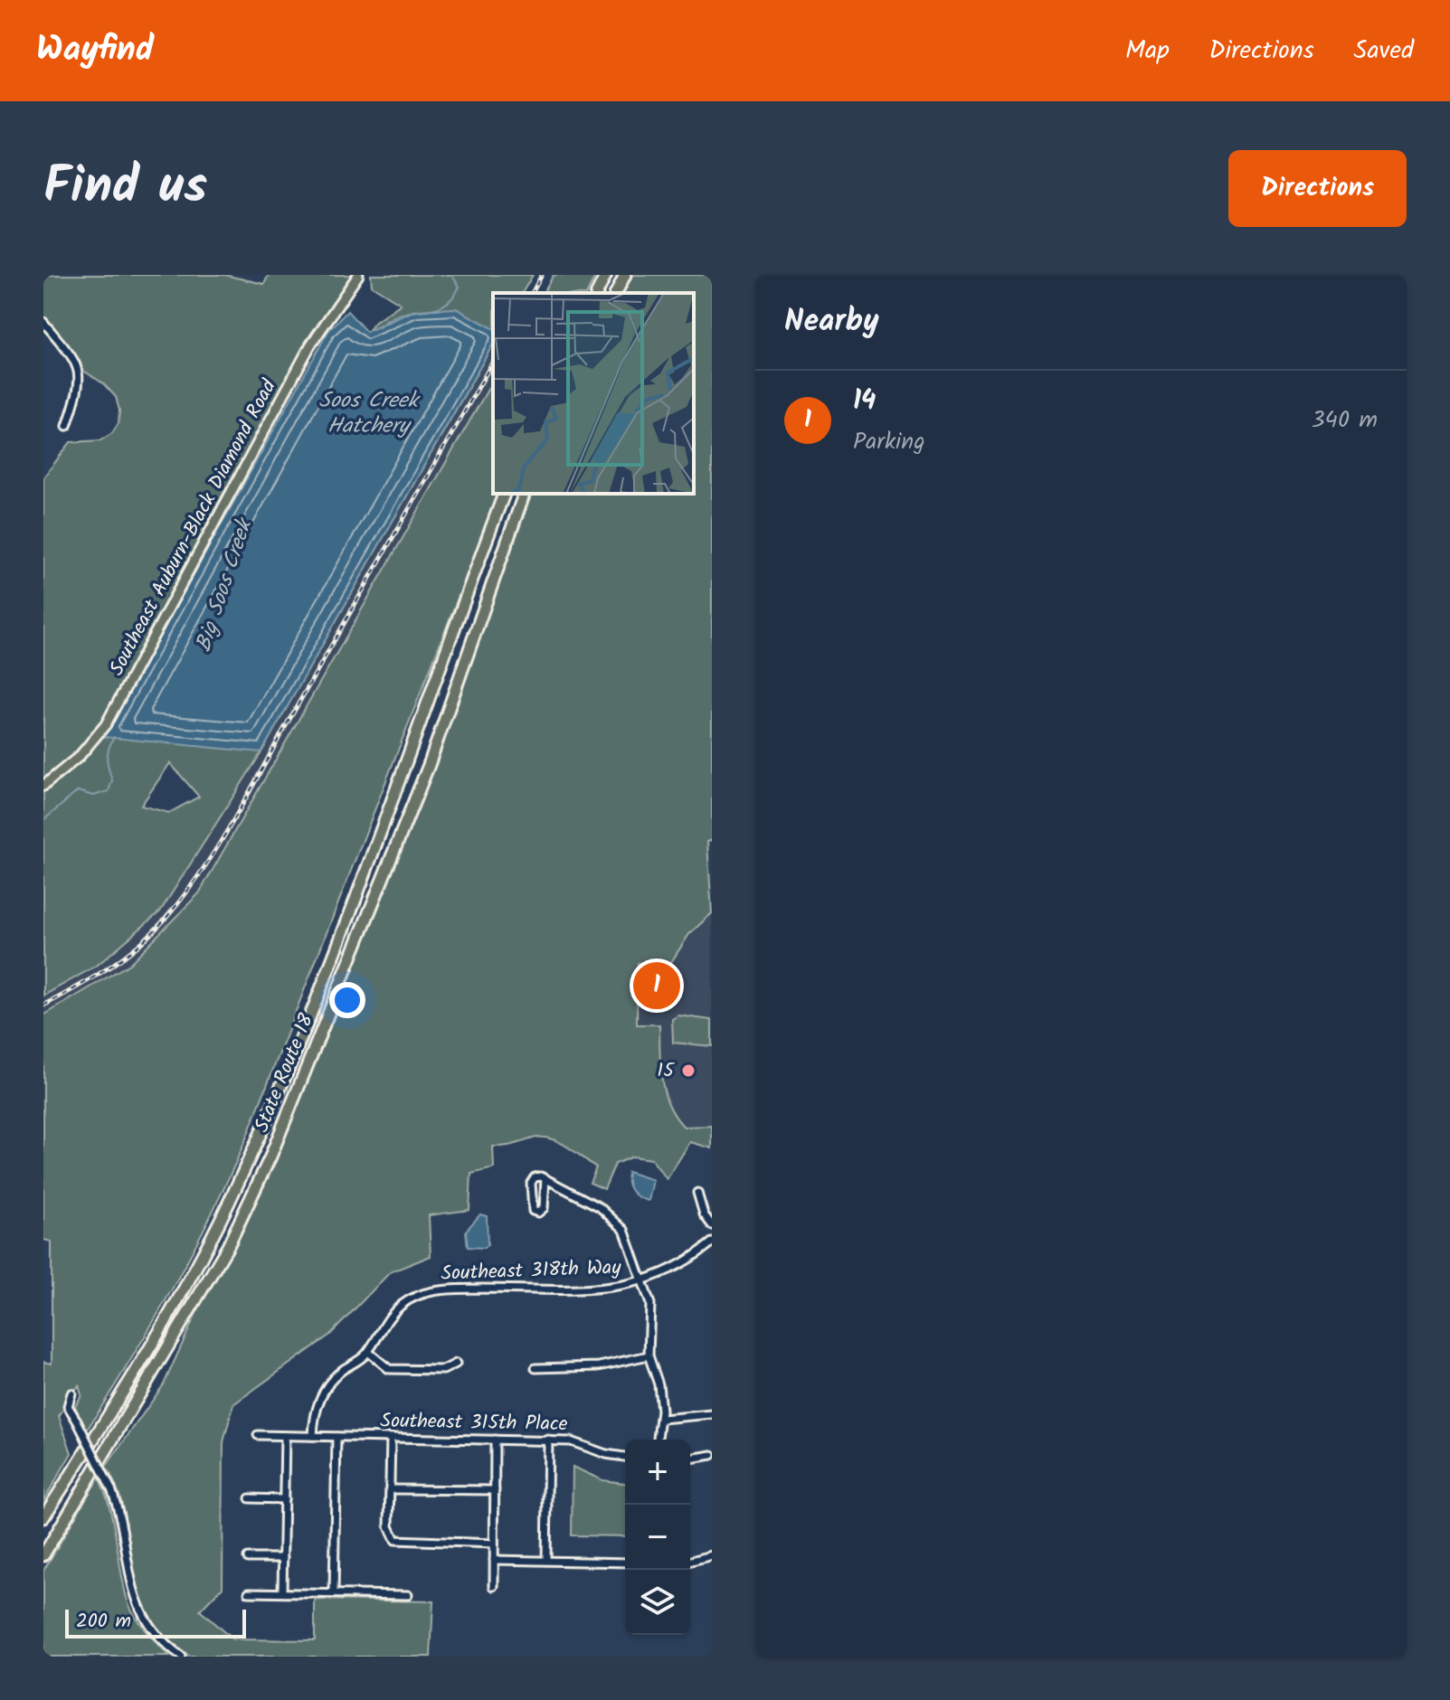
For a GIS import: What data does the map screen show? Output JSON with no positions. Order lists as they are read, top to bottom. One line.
{"streets":{"highway":["State Route 18"],"main road":["Southeast Auburn-Black Diamond Road"],"street":["Southeast 318th Way","Southeast 315th Place"]},"crossings":[["Southeast 318th Way","Southeast 315th Place"]],"water":["Soos Creek Hatchery","Big Soos Creek"],"places":["15"],"scale_bar":"200 m","page":{"header":"Wayfind","nav":["Map","Directions","Saved"],"title":"Find us","buttons":"Directions","heading":"Nearby","list":[{"mark":"1","name":"14","note":"Parking","value":"340 m"}],"pins":"1","map_buttons":["+","−"],"scale":"200 m"}}
